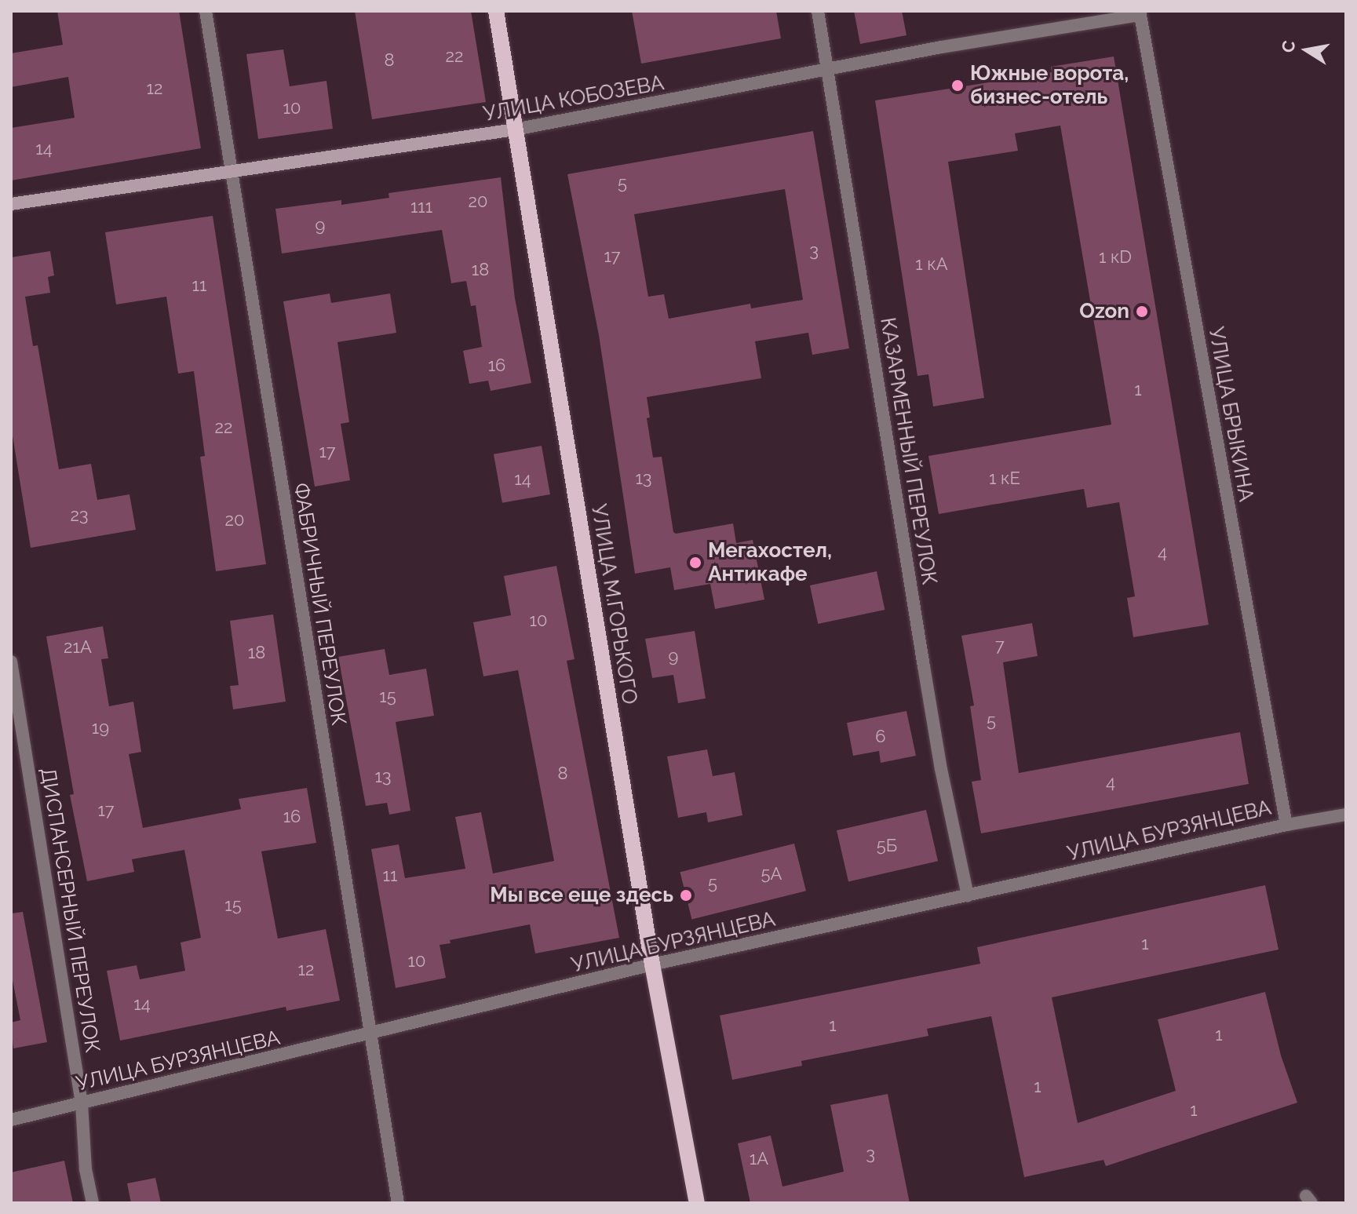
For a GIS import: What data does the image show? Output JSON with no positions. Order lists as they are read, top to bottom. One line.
{"streets":{"main road":["УЛИЦА КОБОЗЕВА","УЛИЦА М.ГОРЬКОГО"],"street":["УЛИЦА БРЫКИНА","КАЗАРМЕННЫЙ ПЕРЕУЛОК","ФАБРИЧНЫЙ ПЕРЕУЛОК","УЛИЦА БУРЗЯНЦЕВА","ДИСПАНСЕРНЫЙ ПЕРЕУЛОК"]},"crossings":[["УЛИЦА КОБОЗЕВА","УЛИЦА БРЫКИНА"],["УЛИЦА КОБОЗЕВА","КАЗАРМЕННЫЙ ПЕРЕУЛОК"],["УЛИЦА КОБОЗЕВА","ФАБРИЧНЫЙ ПЕРЕУЛОК"],["УЛИЦА КОБОЗЕВА","УЛИЦА М.ГОРЬКОГО"],["УЛИЦА БРЫКИНА","УЛИЦА БУРЗЯНЦЕВА"],["КАЗАРМЕННЫЙ ПЕРЕУЛОК","УЛИЦА БУРЗЯНЦЕВА"],["ФАБРИЧНЫЙ ПЕРЕУЛОК","УЛИЦА БУРЗЯНЦЕВА"],["УЛИЦА М.ГОРЬКОГО","УЛИЦА БУРЗЯНЦЕВА"],["УЛИЦА БУРЗЯНЦЕВА","ДИСПАНСЕРНЫЙ ПЕРЕУЛОК"]],"places":["Южные ворота, бизнес-отель","Ozon","Мегахостел, Антикафе","Мы все еще здесь"],"house_numbers":["22","8","12","10","14","5","20","111","9","3","17","1 кD","1 кA","18","11","16","1","22","17","13","1 кE","14","23","20","4","10","7","21А","18","9","15","5","19","6","8","13","4","17","16","5Б","5А","11","5","15","1","10","12","14","1","1","1","1","3","1А"],"north":"left"}
